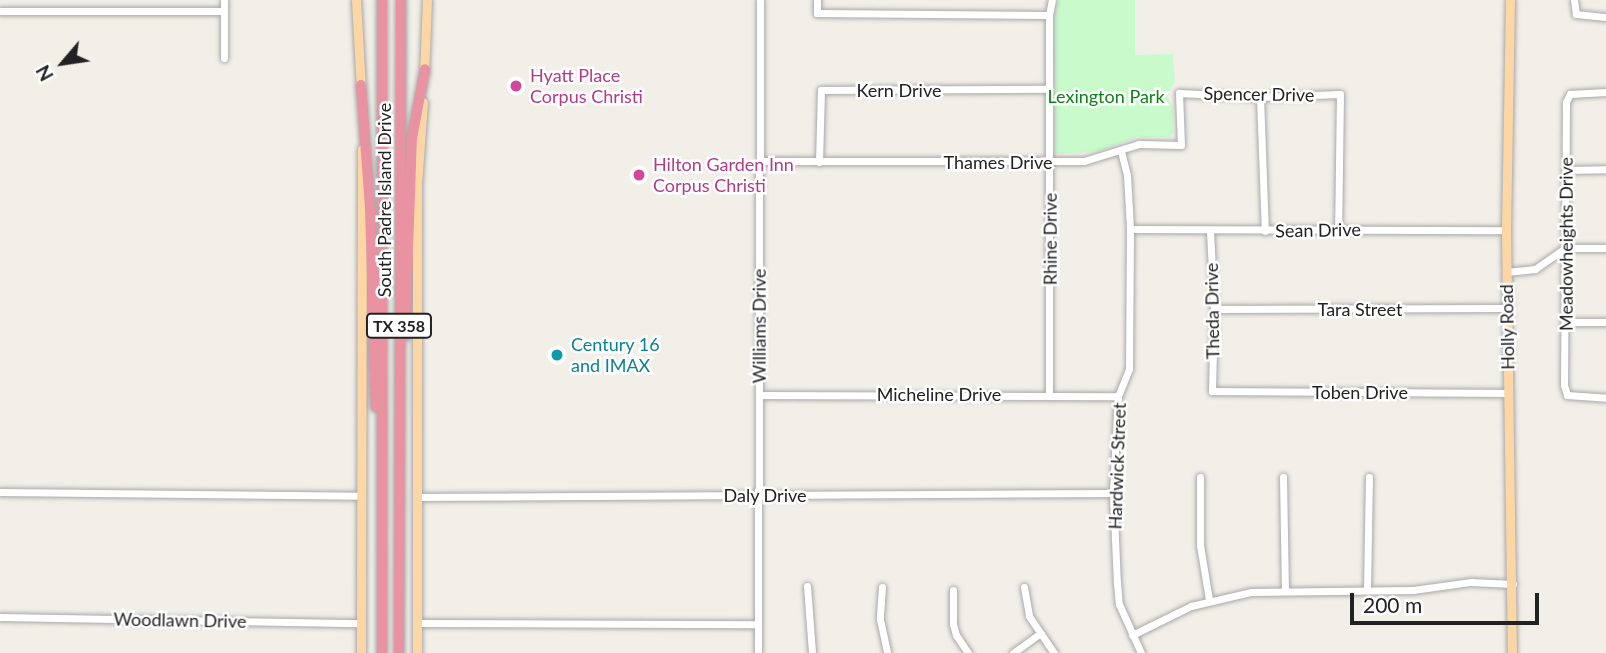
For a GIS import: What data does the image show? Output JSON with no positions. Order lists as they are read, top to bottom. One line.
{"streets":{"highway":["South Padre Island Drive","TX 358"],"main road":["Holly Road"],"street":["Kern Drive","Spencer Drive","Thames Drive","Sean Drive","Rhine Drive","Meadowheights Drive","Tara Street","Theda Drive","Williams Drive","Toben Drive","Micheline Drive","Hardwick Street","Daly Drive","Woodlawn Drive"]},"crossings":[["Kern Drive","Thames Drive"],["Kern Drive","Rhine Drive"],["Spencer Drive","Thames Drive"],["Spencer Drive","Sean Drive"],["Thames Drive","Rhine Drive"],["Thames Drive","Williams Drive"],["Thames Drive","Hardwick Street"],["Sean Drive","Theda Drive"],["Sean Drive","Holly Road"],["Sean Drive","Hardwick Street"],["Rhine Drive","Micheline Drive"],["Tara Street","Theda Drive"],["Tara Street","Holly Road"],["Theda Drive","Toben Drive"],["Williams Drive","Micheline Drive"],["Williams Drive","Daly Drive"],["Holly Road","Toben Drive"],["Micheline Drive","Hardwick Street"],["Hardwick Street","Daly Drive"]],"parks":["Lexington Park"],"places":["Hyatt Place Corpus Christi","Hilton Garden Inn Corpus Christi","Century 16 and IMAX"],"scale_bar":"200 m","north":"bottom left"}
